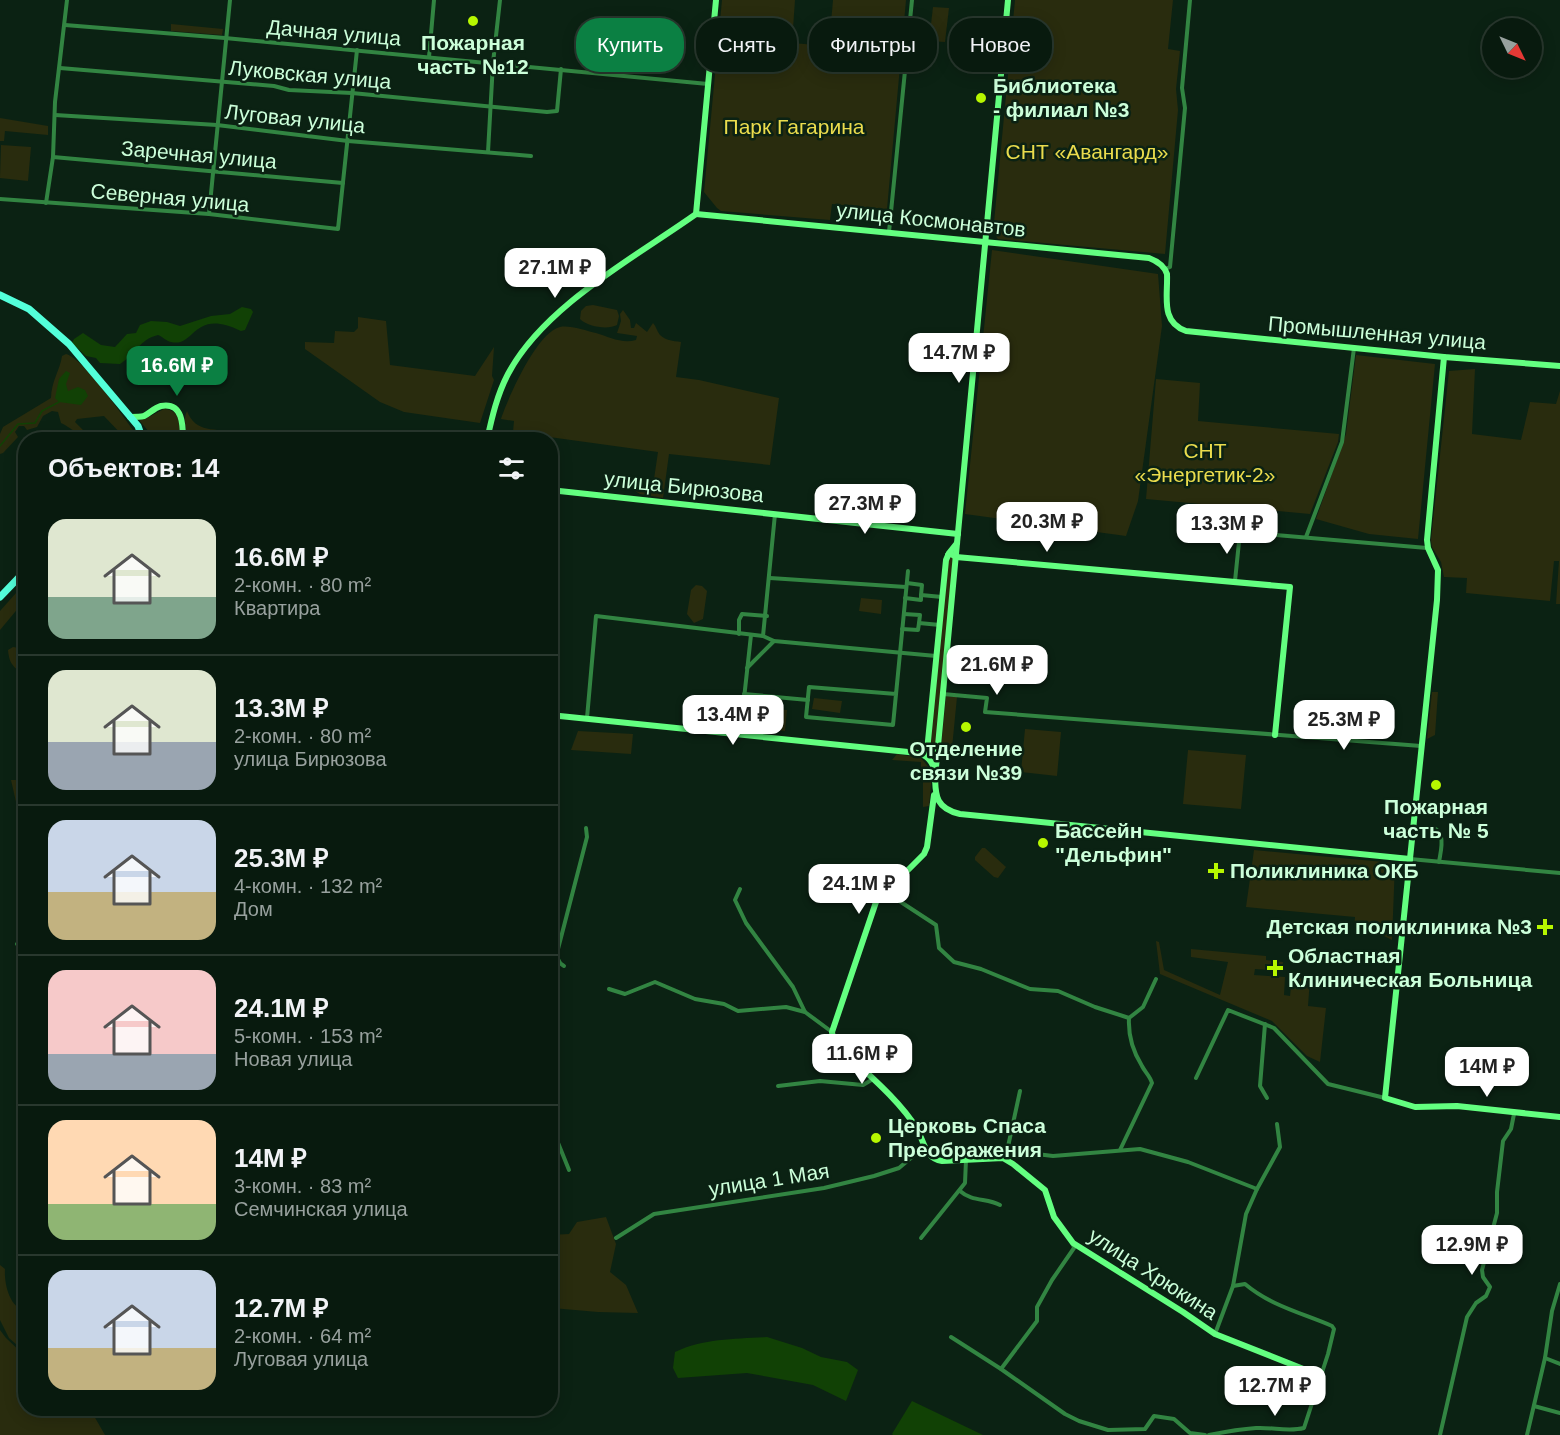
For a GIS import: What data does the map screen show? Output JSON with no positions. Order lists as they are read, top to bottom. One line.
{"streets":{"street":["Дачная улица","Луковская улица","Луговая улица","Заречная улица","Северная улица","улица Космонавтов","Промышленная улица","улица Бирюзова","улица 1 Мая","улица Хрюкина"]},"crossings":[["Дачная улица","Луковская улица"],["Заречная улица","Северная улица"],["улица Космонавтов","Промышленная улица"]],"parks":["Парк Гагарина","СНТ «Авангард»","СНТ «Энергетик-2»"],"places":{"other":["Пожарная часть №12","Библиотека - филиал №3","Отделение связи №39","Пожарная часть № 5","Бассейн \"Дельфин\"","Церковь Спаса Преображения"],"health":["Поликлиника ОКБ","Детская поликлиника №3","Областная Клиническая Больница"]},"north":"bottom right","page":{"chip":["Купить","Снять","Фильтры","Новое"],"price":["27.1M ₽","14.7M ₽","16.6M ₽","27.3M ₽","20.3M ₽","13.3M ₽","21.6M ₽","13.4M ₽","25.3M ₽","24.1M ₽","11.6M ₽","14M ₽","12.9M ₽","12.7M ₽"],"heading":"Объектов: 14","list":[{"name":"16.6M ₽","note":"2-комн. · 80 m² · Квартира"},{"name":"13.3M ₽","note":"2-комн. · 80 m² · улица Бирюзова"},{"name":"25.3M ₽","note":"4-комн. · 132 m² · Дом"},{"name":"24.1M ₽","note":"5-комн. · 153 m² · Новая улица"},{"name":"14M ₽","note":"3-комн. · 83 m² · Семчинская улица"},{"name":"12.7M ₽","note":"2-комн. · 64 m² · Луговая улица"}]}}
